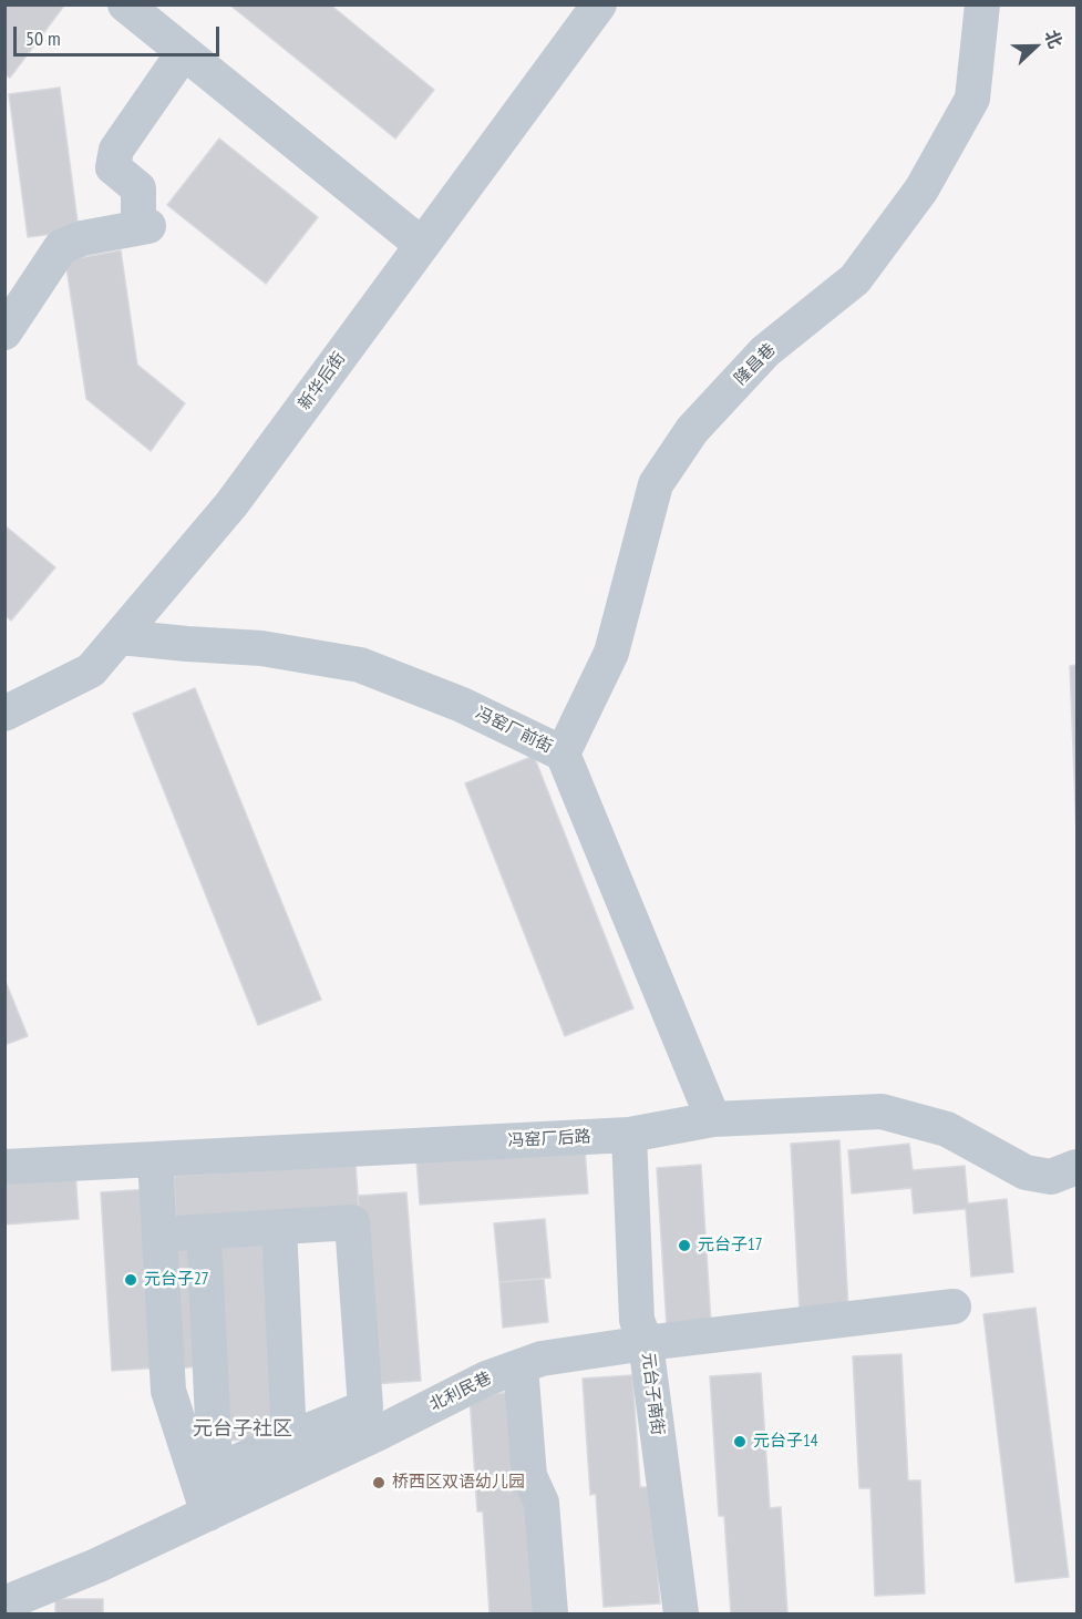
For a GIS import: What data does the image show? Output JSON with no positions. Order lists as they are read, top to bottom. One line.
{"streets":{"street":["隆昌巷","新华后街","冯窑厂前街","冯窑厂后路","北利民巷","元台子南街"]},"crossings":[["隆昌巷","冯窑厂前街"],["新华后街","冯窑厂前街"],["冯窑厂前街","冯窑厂后路"],["冯窑厂后路","元台子南街"],["北利民巷","元台子南街"]],"districts":["元台子社区"],"places":["元台子17","元台子27","元台子14","桥西区双语幼儿园"],"scale_bar":"50 m","north":"right"}
